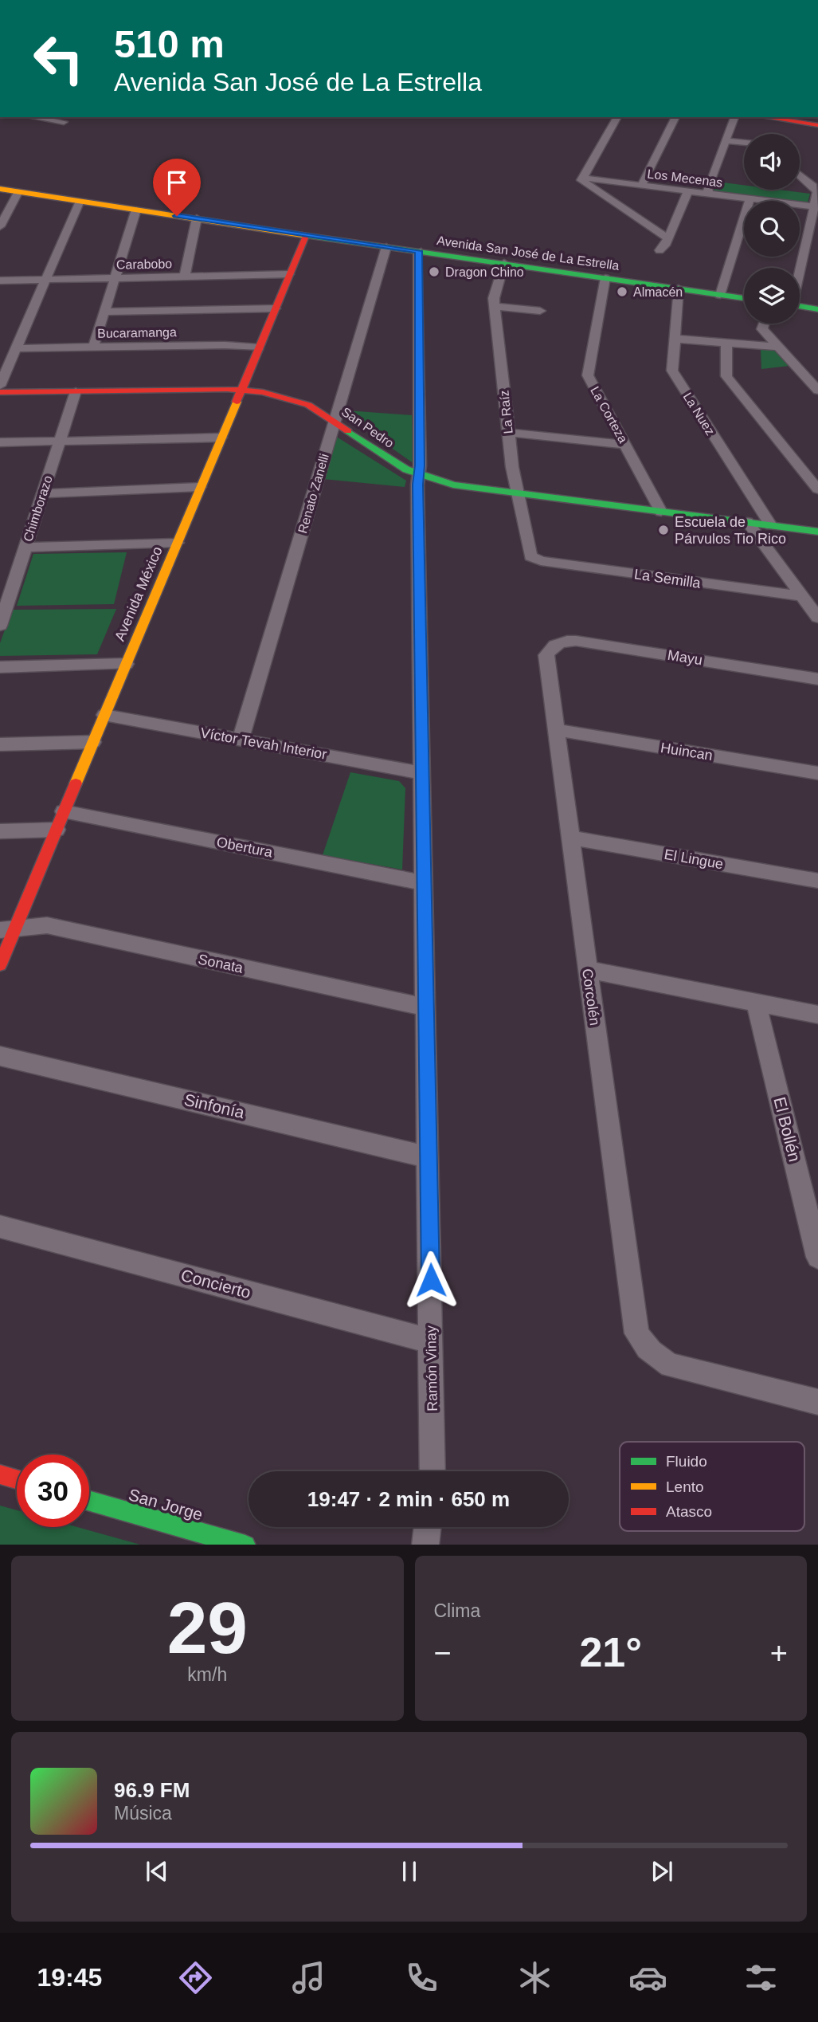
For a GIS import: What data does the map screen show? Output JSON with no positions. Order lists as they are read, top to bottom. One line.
{"streets":{"street":["Los Mecenas","Avenida San José de La Estrella","Carabobo","Bucaramanga","La Raíz","La Nuez","La Corteza","San Pedro","Renato Zanelli","Chimborazo","La Semilla","Avenida México","Mayu","Víctor Tevah Interior","Huincan","Obertura","El Lingue","Sonata","Corcolén","Sinfonía","El Bollén","Concierto","Ramón Vinay","San Jorge"]},"crossings":[["Avenida San José de La Estrella","La Raíz"],["Avenida San José de La Estrella","La Nuez"],["Avenida San José de La Estrella","La Corteza"],["Avenida San José de La Estrella","Renato Zanelli"],["Avenida San José de La Estrella","Avenida México"],["Avenida San José de La Estrella","Ramón Vinay"],["Carabobo","Avenida México"],["Bucaramanga","Avenida México"],["La Raíz","San Pedro"],["La Raíz","La Semilla"],["La Nuez","San Pedro"],["La Corteza","San Pedro"],["San Pedro","Renato Zanelli"],["San Pedro","Chimborazo"],["San Pedro","Avenida México"],["San Pedro","Ramón Vinay"],["Renato Zanelli","Víctor Tevah Interior"],["Avenida México","Víctor Tevah Interior"],["Avenida México","Obertura"],["Avenida México","Sonata"],["Mayu","Corcolén"],["Víctor Tevah Interior","Ramón Vinay"],["Huincan","Corcolén"],["Obertura","Ramón Vinay"],["El Lingue","Corcolén"],["Sonata","Ramón Vinay"],["Sinfonía","Ramón Vinay"],["Concierto","Ramón Vinay"]],"places":["Dragon Chino","Almacén","Escuela de Párvulos Tio Rico"],"legend":["Fluido","Lento","Atasco"],"page":{"turn":["510 m","Avenida San José de La Estrella"],"limit":"30","trip":"19:47 · 2 min · 650 m","tile":[["29","km/h"],"Clima"],"heat":["−","21°","+"],"song":["96.9 FM","Música"],"tabs":"19:45"}}
